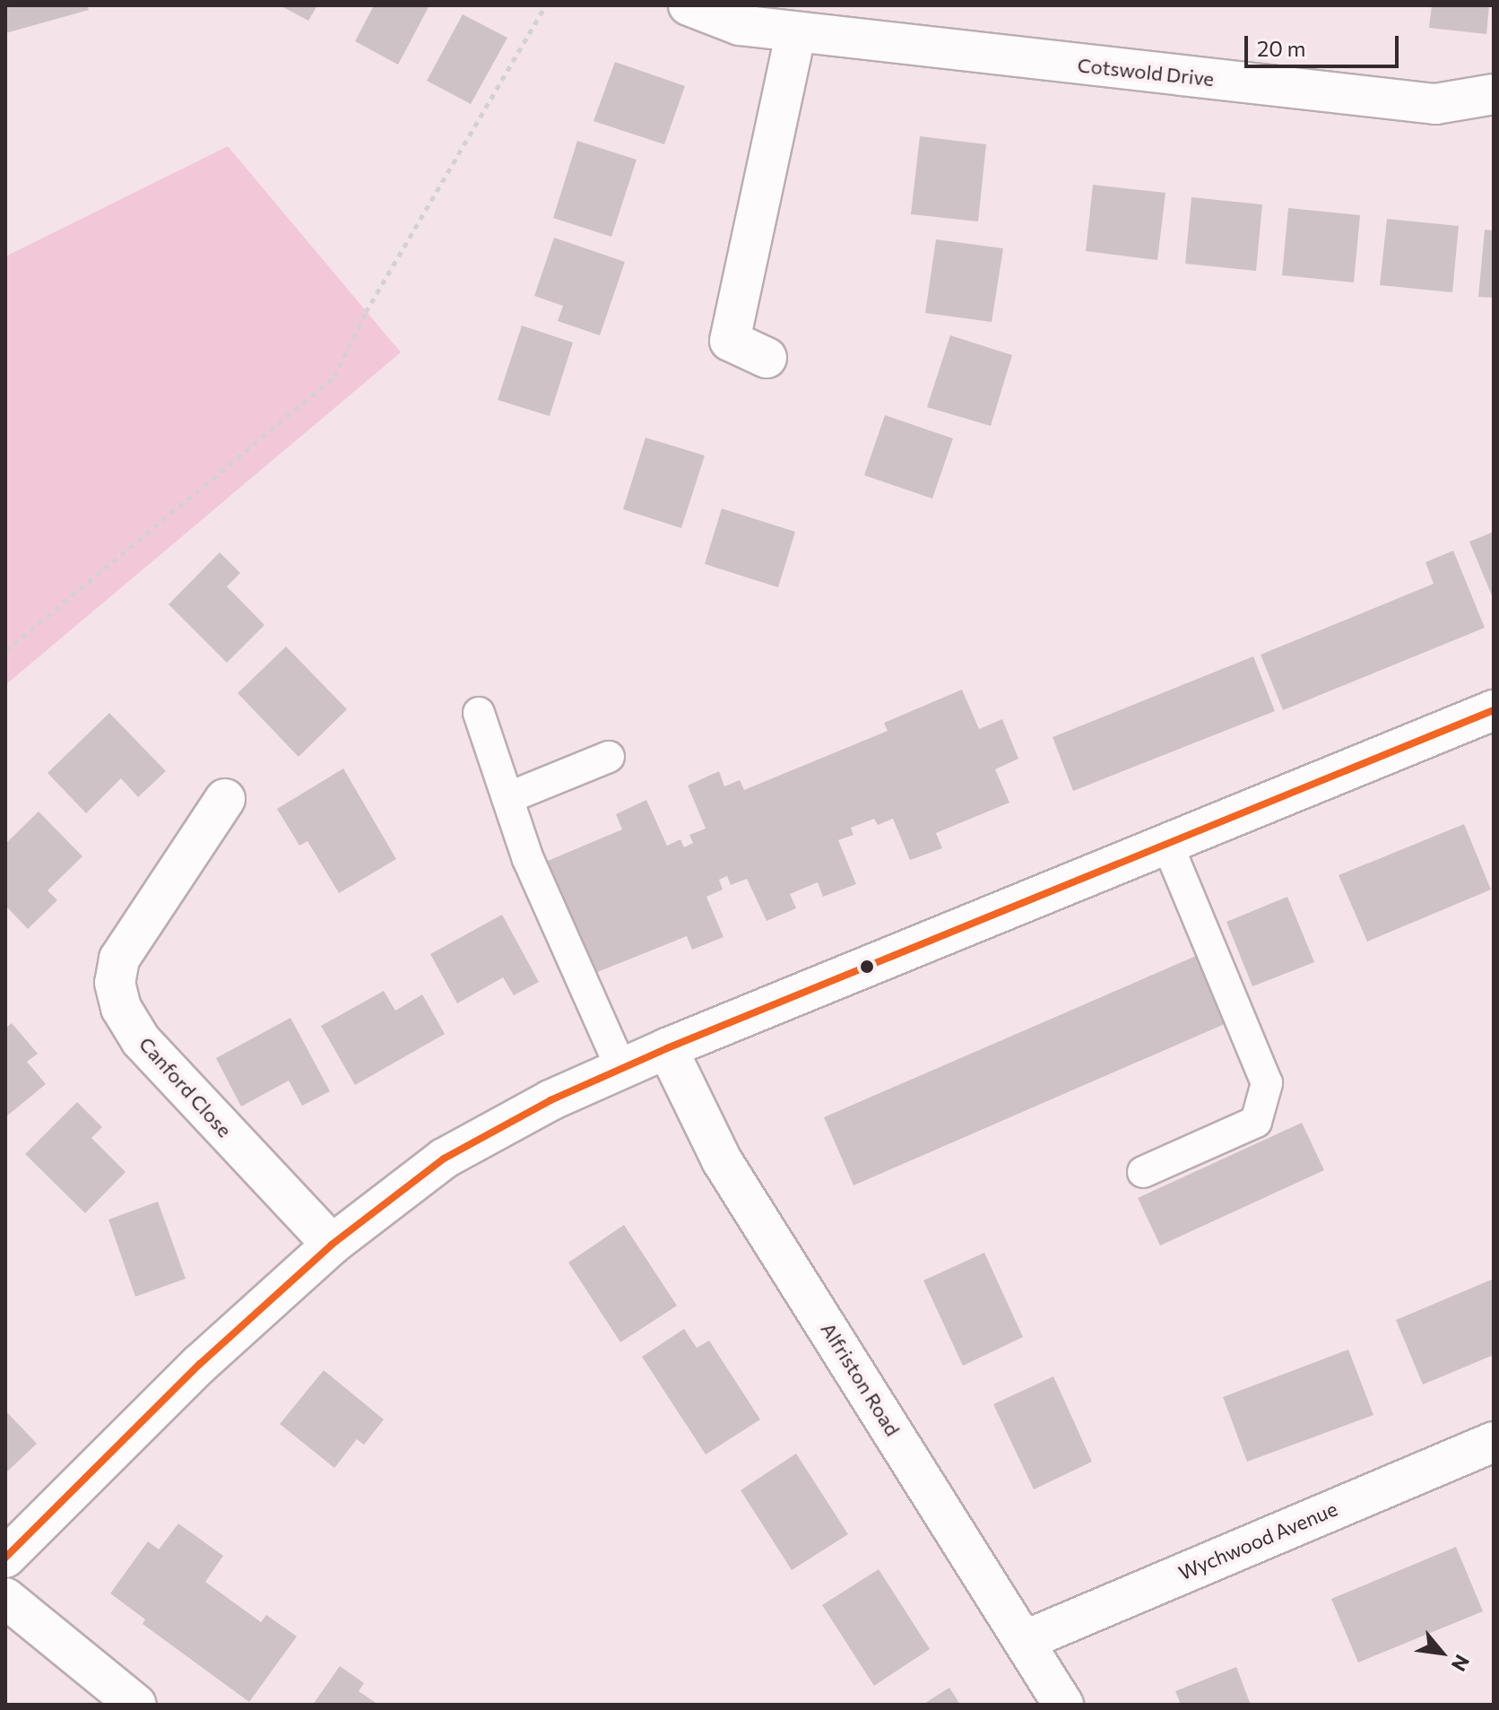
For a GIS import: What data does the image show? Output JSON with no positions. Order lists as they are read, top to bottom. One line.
{"streets":{"street":["Cotswold Drive","Canford Close","Alfriston Road","Wychwood Avenue"]},"crossings":[["Alfriston Road","Wychwood Avenue"]],"scale_bar":"20 m","north":"bottom right"}
